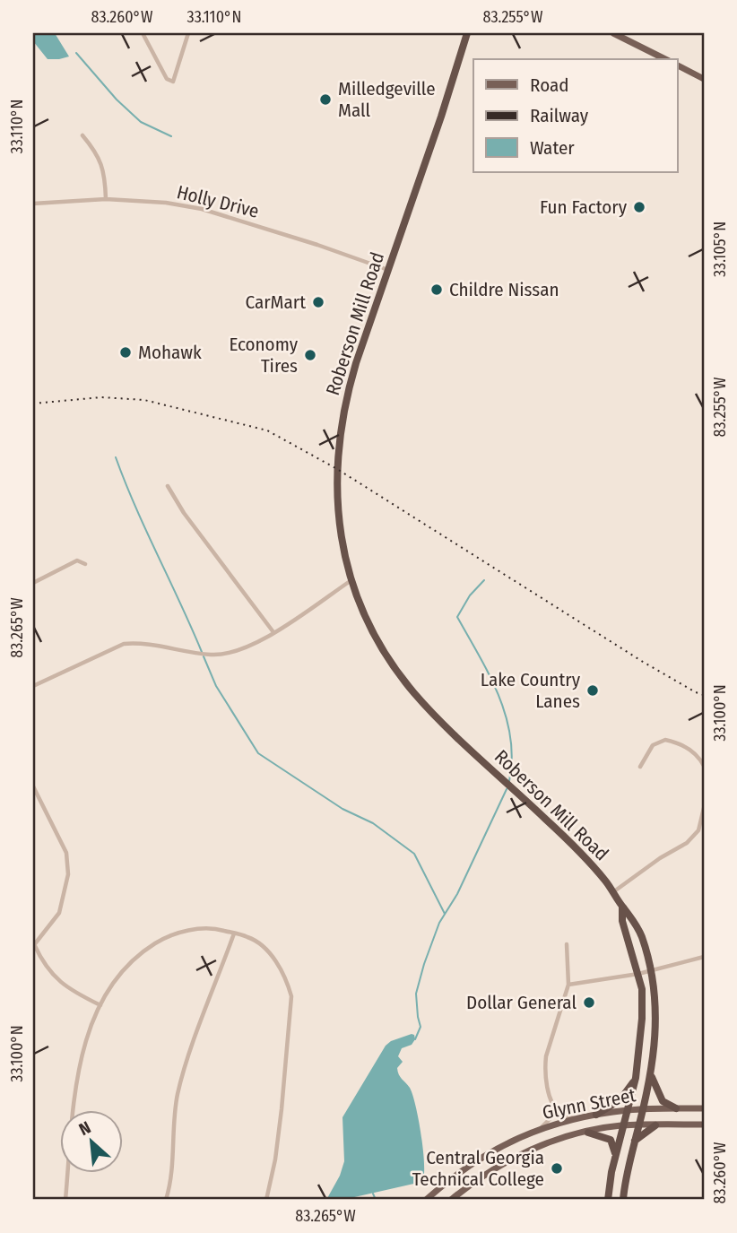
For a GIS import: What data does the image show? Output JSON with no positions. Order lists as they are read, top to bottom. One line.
{"streets":{"highway":["Roberson Mill Road"],"main road":["Glynn Street"],"street":["Holly Drive"]},"crossings":[["Holly Drive","Roberson Mill Road"],["Roberson Mill Road","Glynn Street"]],"places":["Milledgeville Mall","Fun Factory","Childre Nissan","CarMart","Mohawk","Economy Tires","Lake Country Lanes","Dollar General","Central Georgia Technical College"],"legend":["Road","Railway","Water"],"north":"top left","coordinates":["83.260°W","33.110°N","83.255°W","33.105°N","83.265°W","33.100°N"]}
